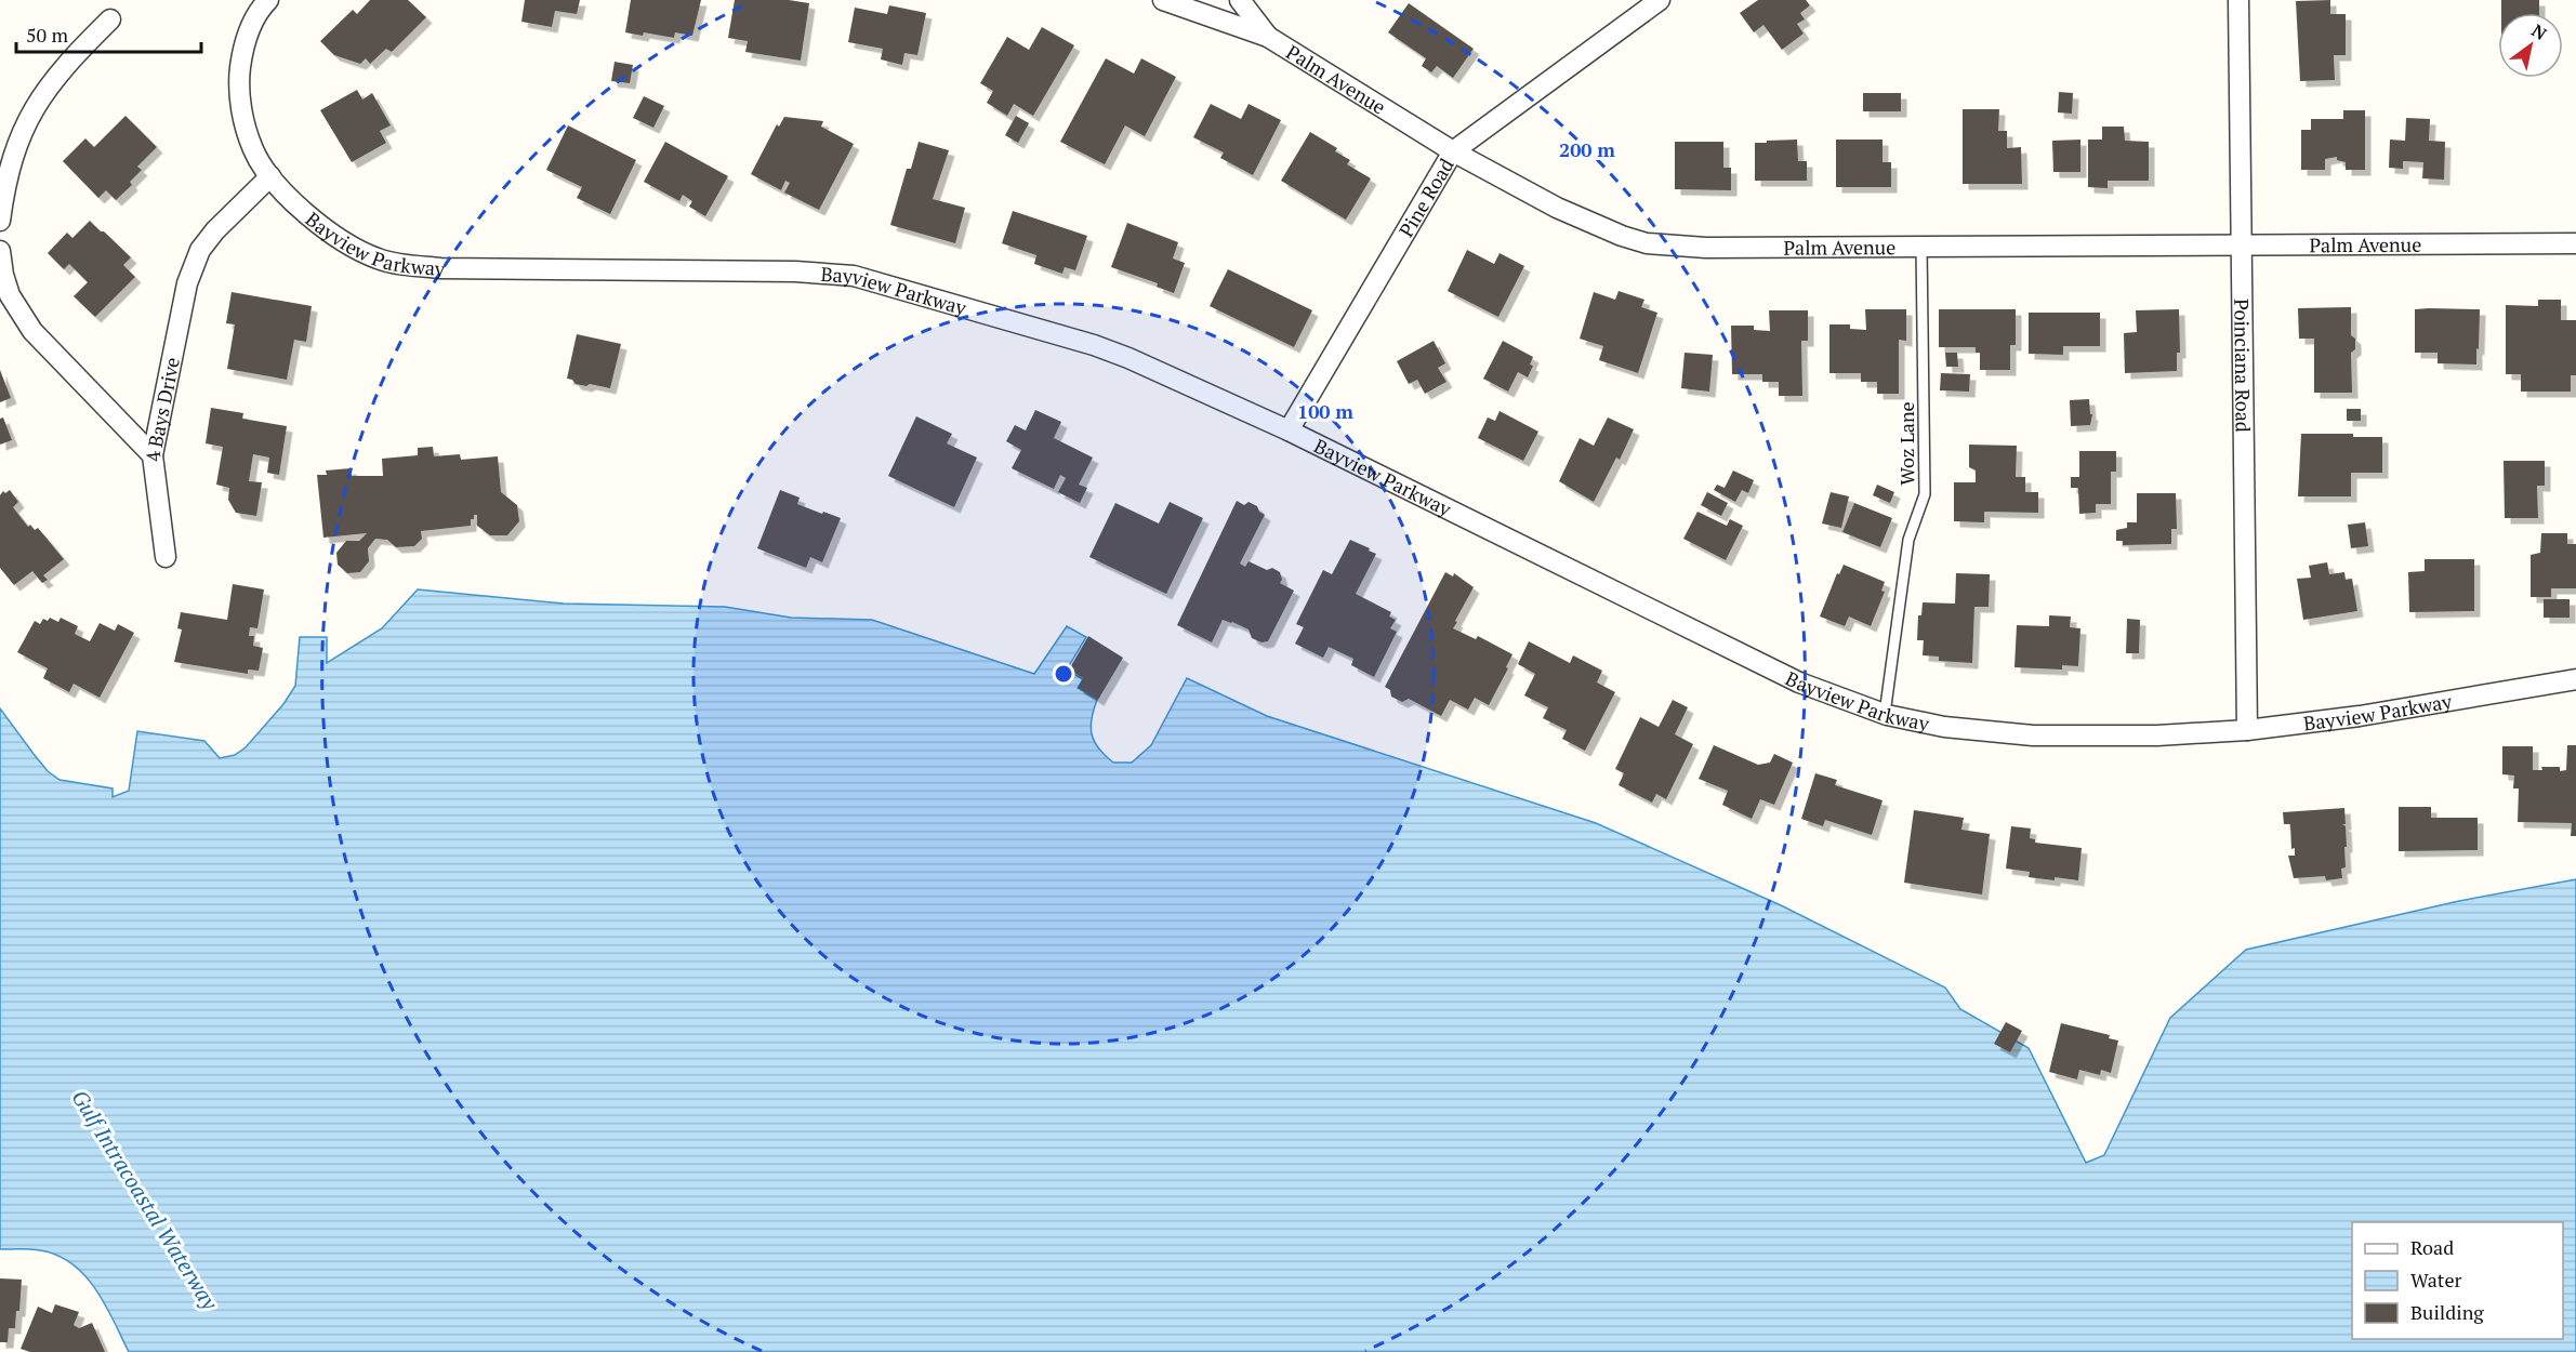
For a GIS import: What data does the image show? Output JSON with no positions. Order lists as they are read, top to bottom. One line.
{"streets":{"street":["Palm Avenue","Pine Road","Bayview Parkway","Poinciana Road","4 Bays Drive"],"lane":["Woz Lane"]},"crossings":[["Palm Avenue","Pine Road"],["Palm Avenue","Poinciana Road"],["Palm Avenue","Woz Lane"],["Pine Road","Bayview Parkway"],["Bayview Parkway","Poinciana Road"],["Bayview Parkway","4 Bays Drive"],["Bayview Parkway","Woz Lane"]],"water":["Gulf Intracoastal Waterway"],"legend":["Road","Water","Building"],"scale_bar":"50 m","north":"top right","rings":["200 m","100 m"]}
